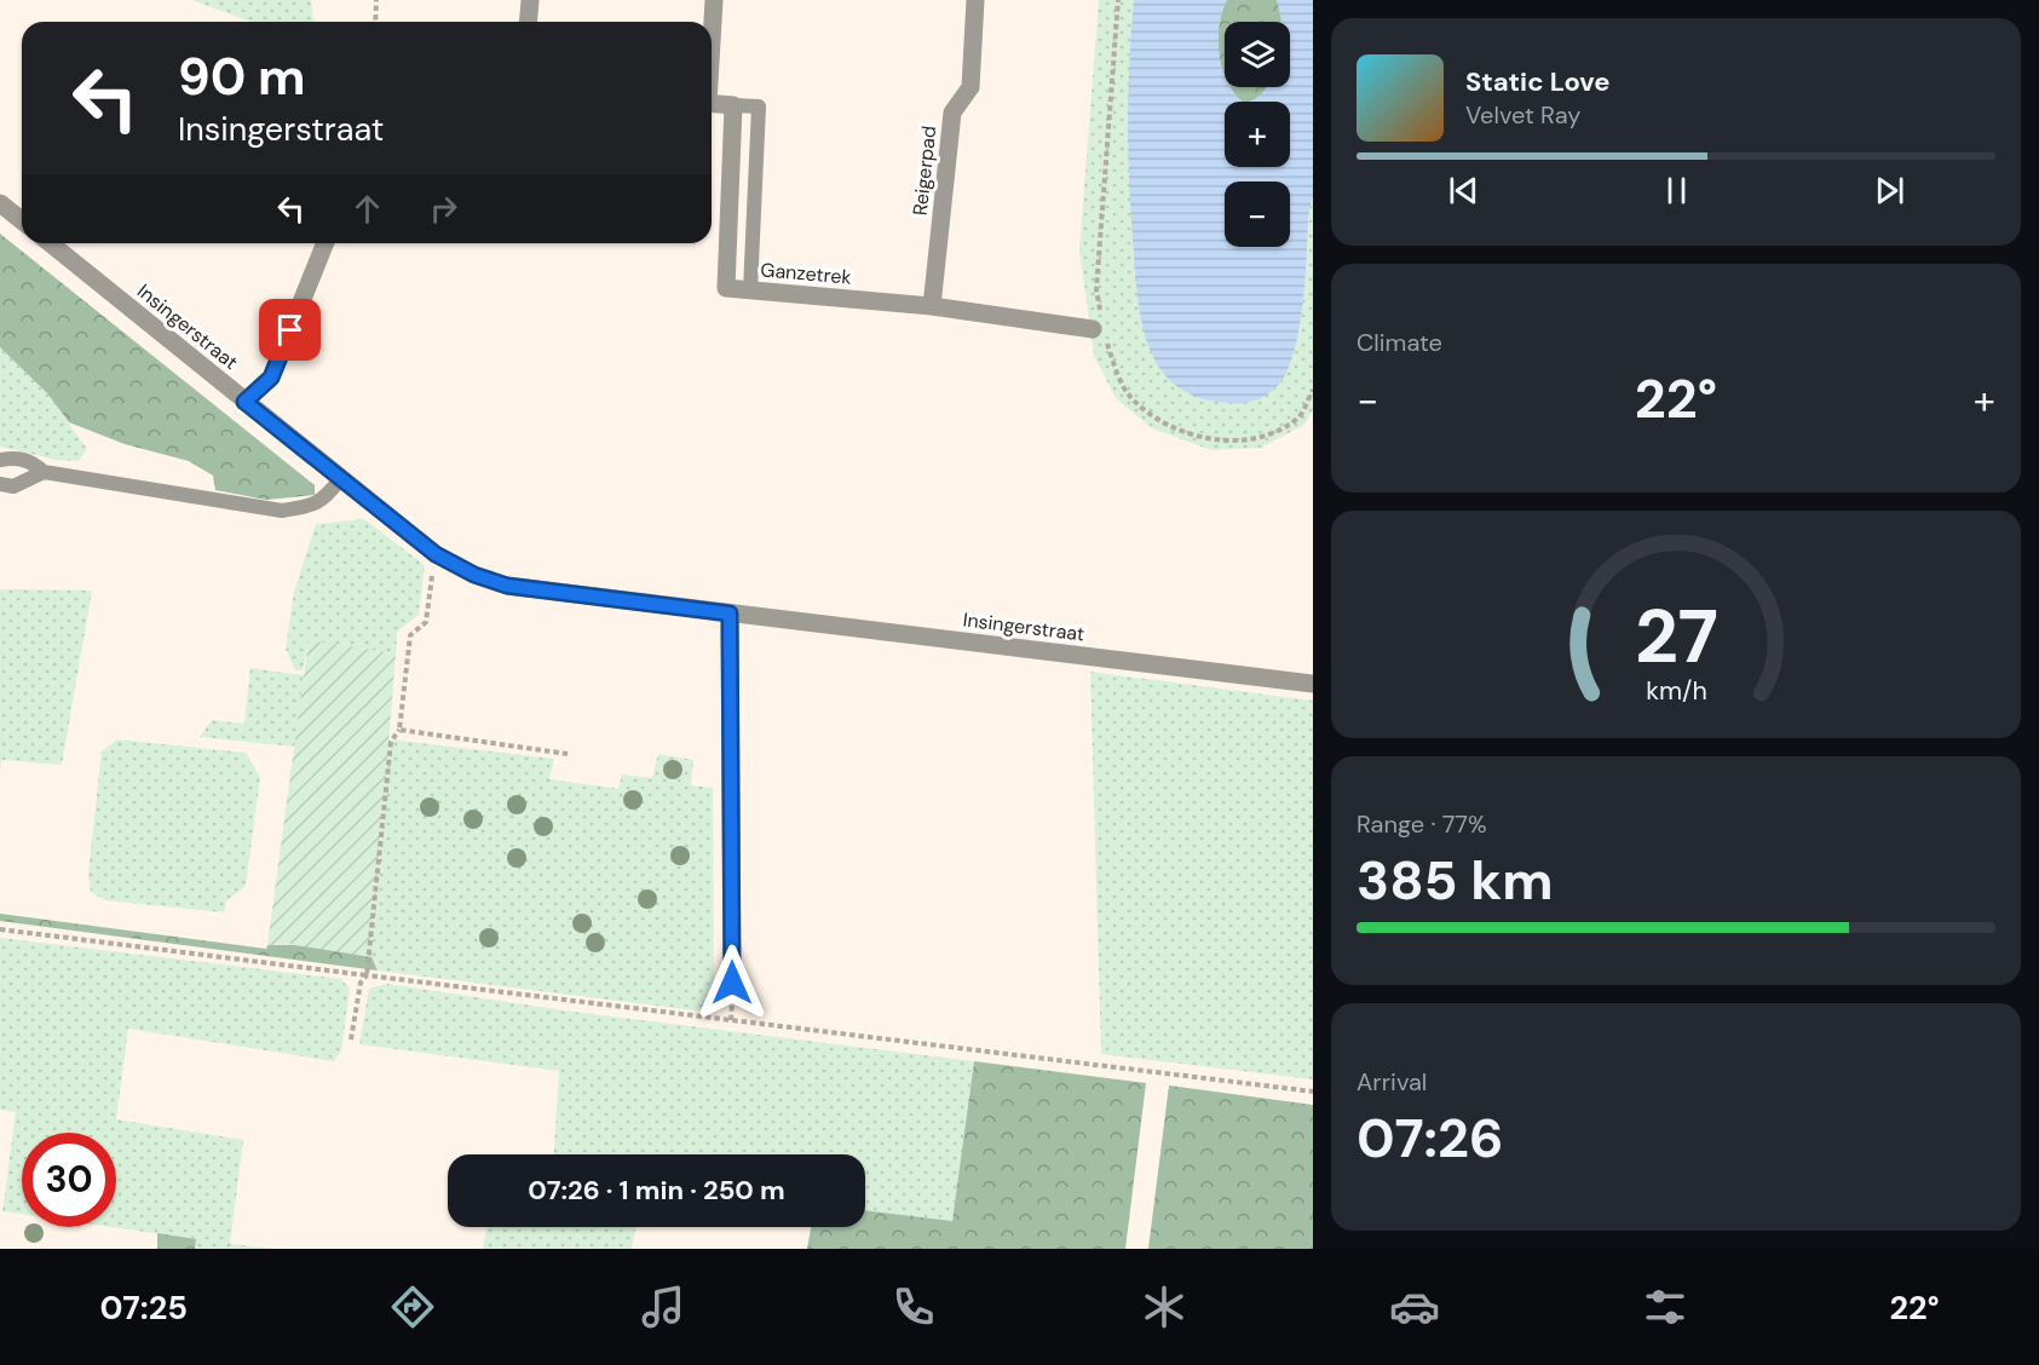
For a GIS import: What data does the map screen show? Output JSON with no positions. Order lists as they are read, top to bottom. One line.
{"streets":{"street":["Reigerpad","Ganzetrek","Insingerstraat"]},"crossings":[["Reigerpad","Ganzetrek"]],"page":{"map_buttons":["+","−"],"turn":["90 m","Insingerstraat"],"song":["Static Love","Velvet Ray"],"tile":["Climate",["Range · 77%","385 km"],["Arrival","07:26"]],"heat":["−","22°","+"],"limit":"30","trip":"07:26 · 1 min · 250 m","tabs":["07:25","22°"],"gauge":["27","km/h"]}}
